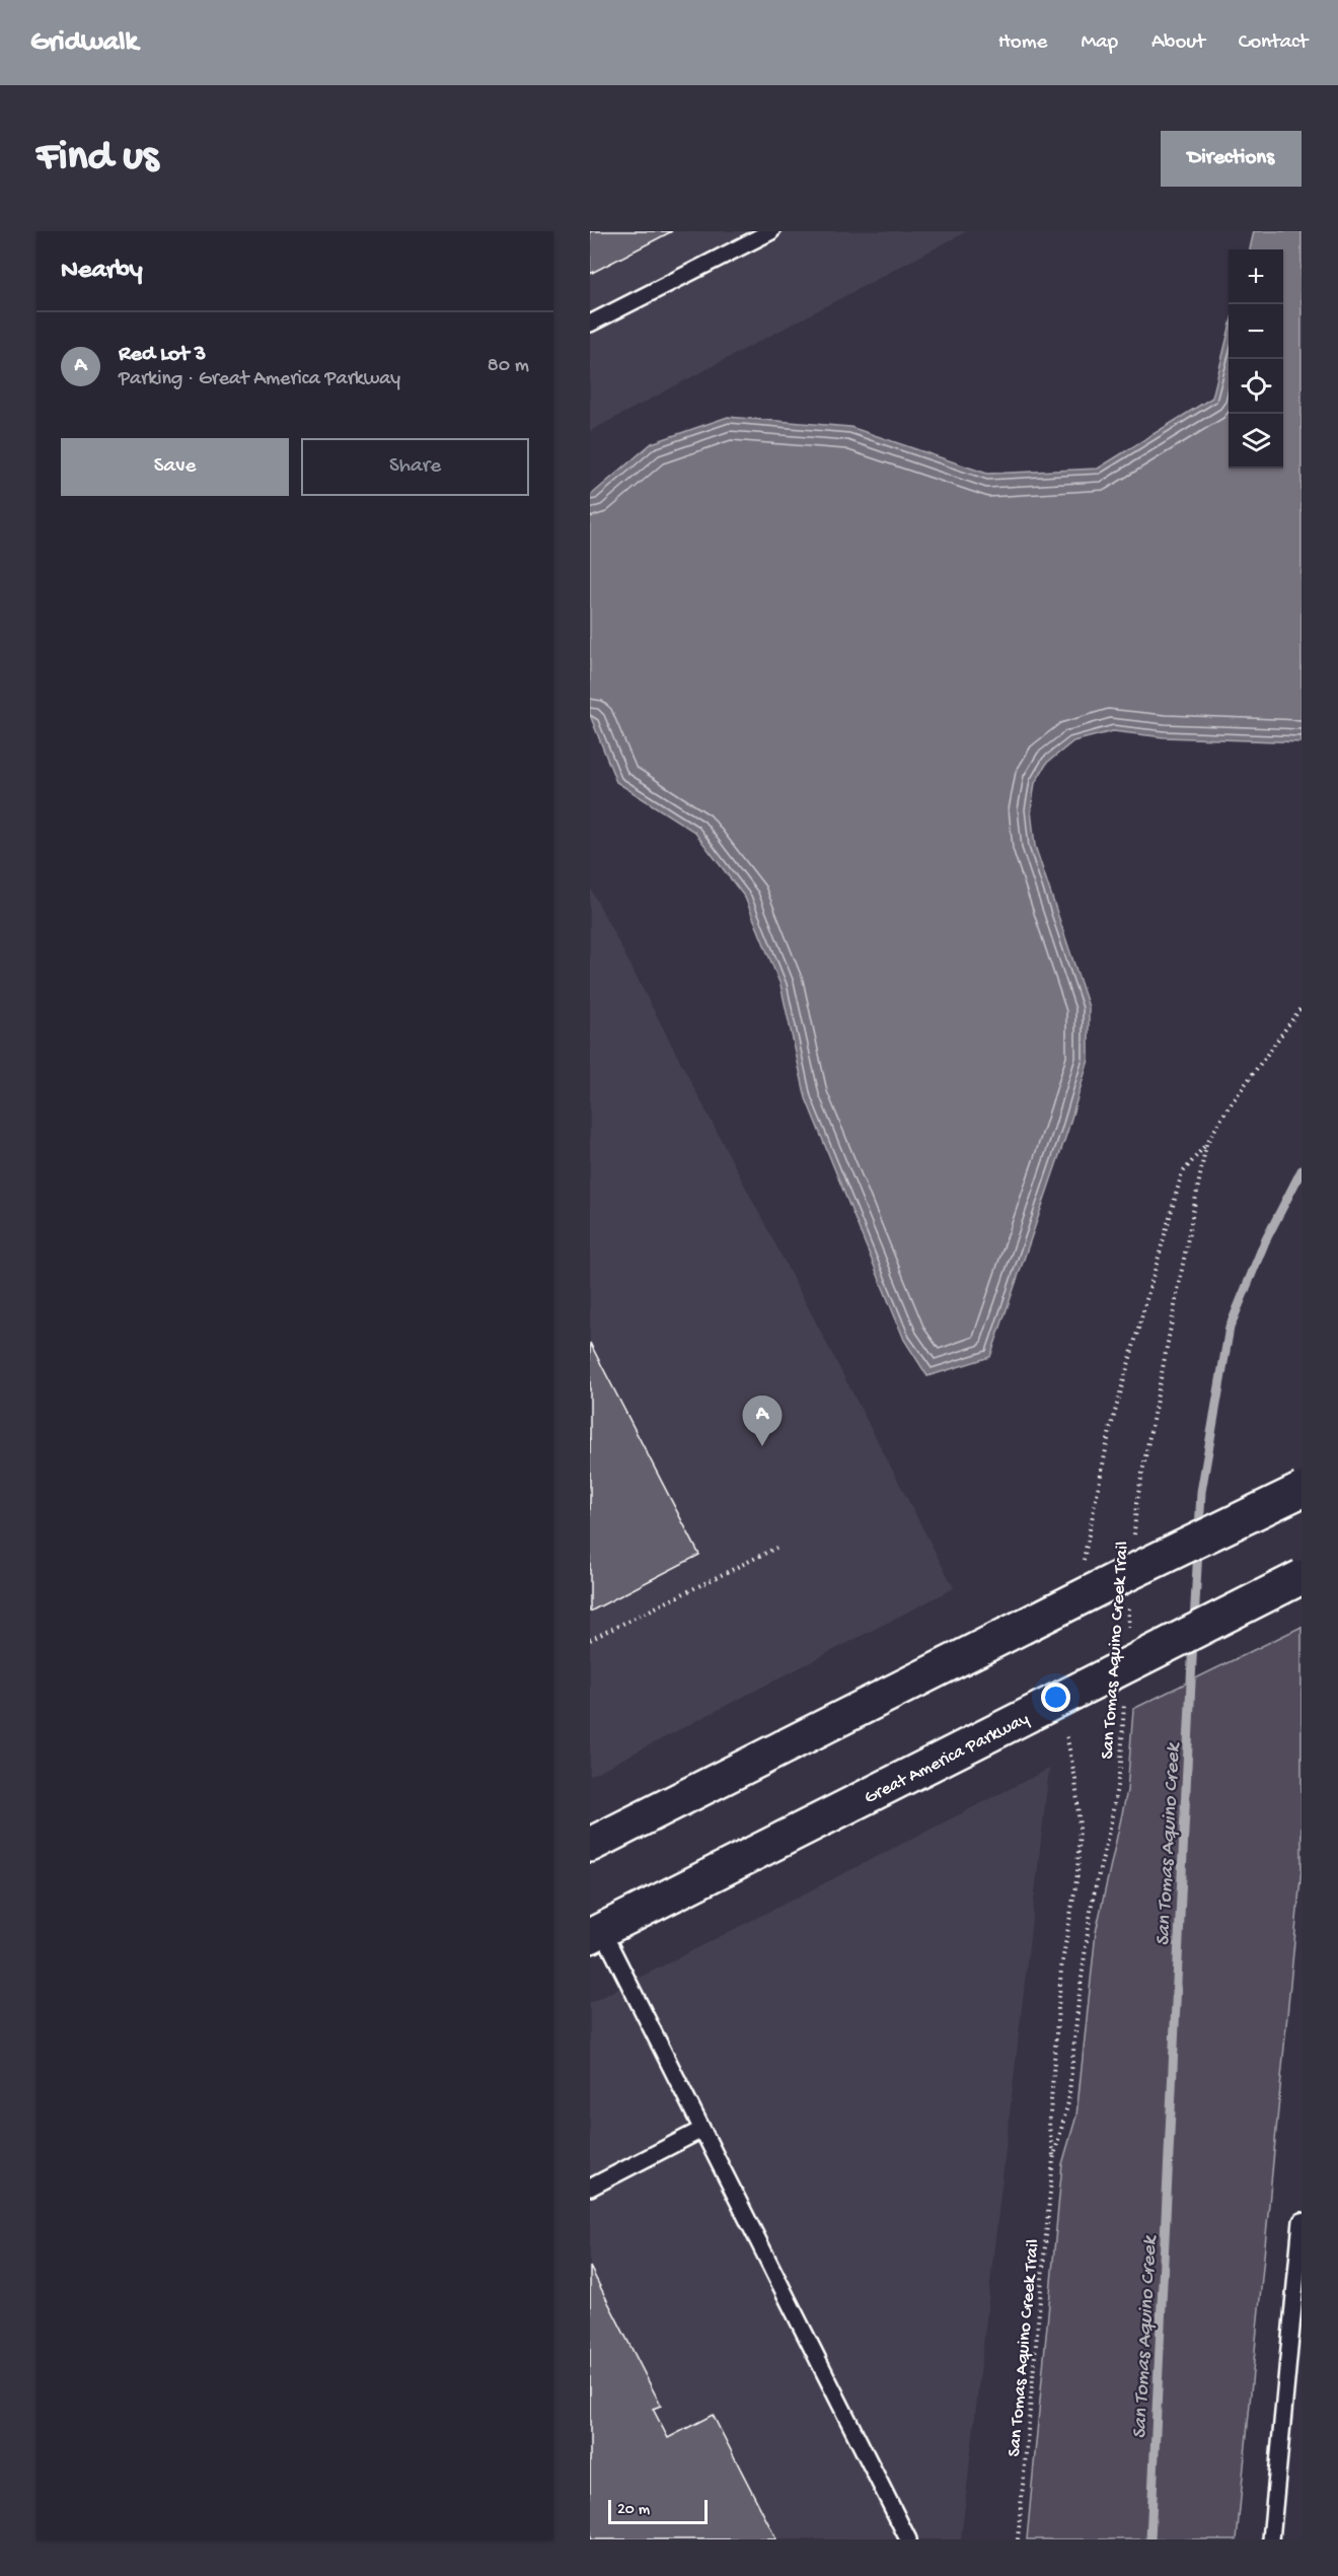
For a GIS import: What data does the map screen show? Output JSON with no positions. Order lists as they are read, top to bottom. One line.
{"streets":{"main road":["Great America Parkway"],"path":["San Tomas Aquino Creek Trail"]},"crossings":[["San Tomas Aquino Creek Trail","Great America Parkway"]],"water":["San Tomas Aquino Creek"],"scale_bar":"20 m","page":{"header":"Gridwalk","nav":["Home","Map","About","Contact"],"buttons":["Directions",["Save","Share"]],"title":"Find us","heading":"Nearby","map_buttons":["+","−"],"list":[{"mark":"A","name":"Red Lot 3","note":"Parking · Great America Parkway","value":"80 m"}],"pins":"A","scale":"20 m"}}
